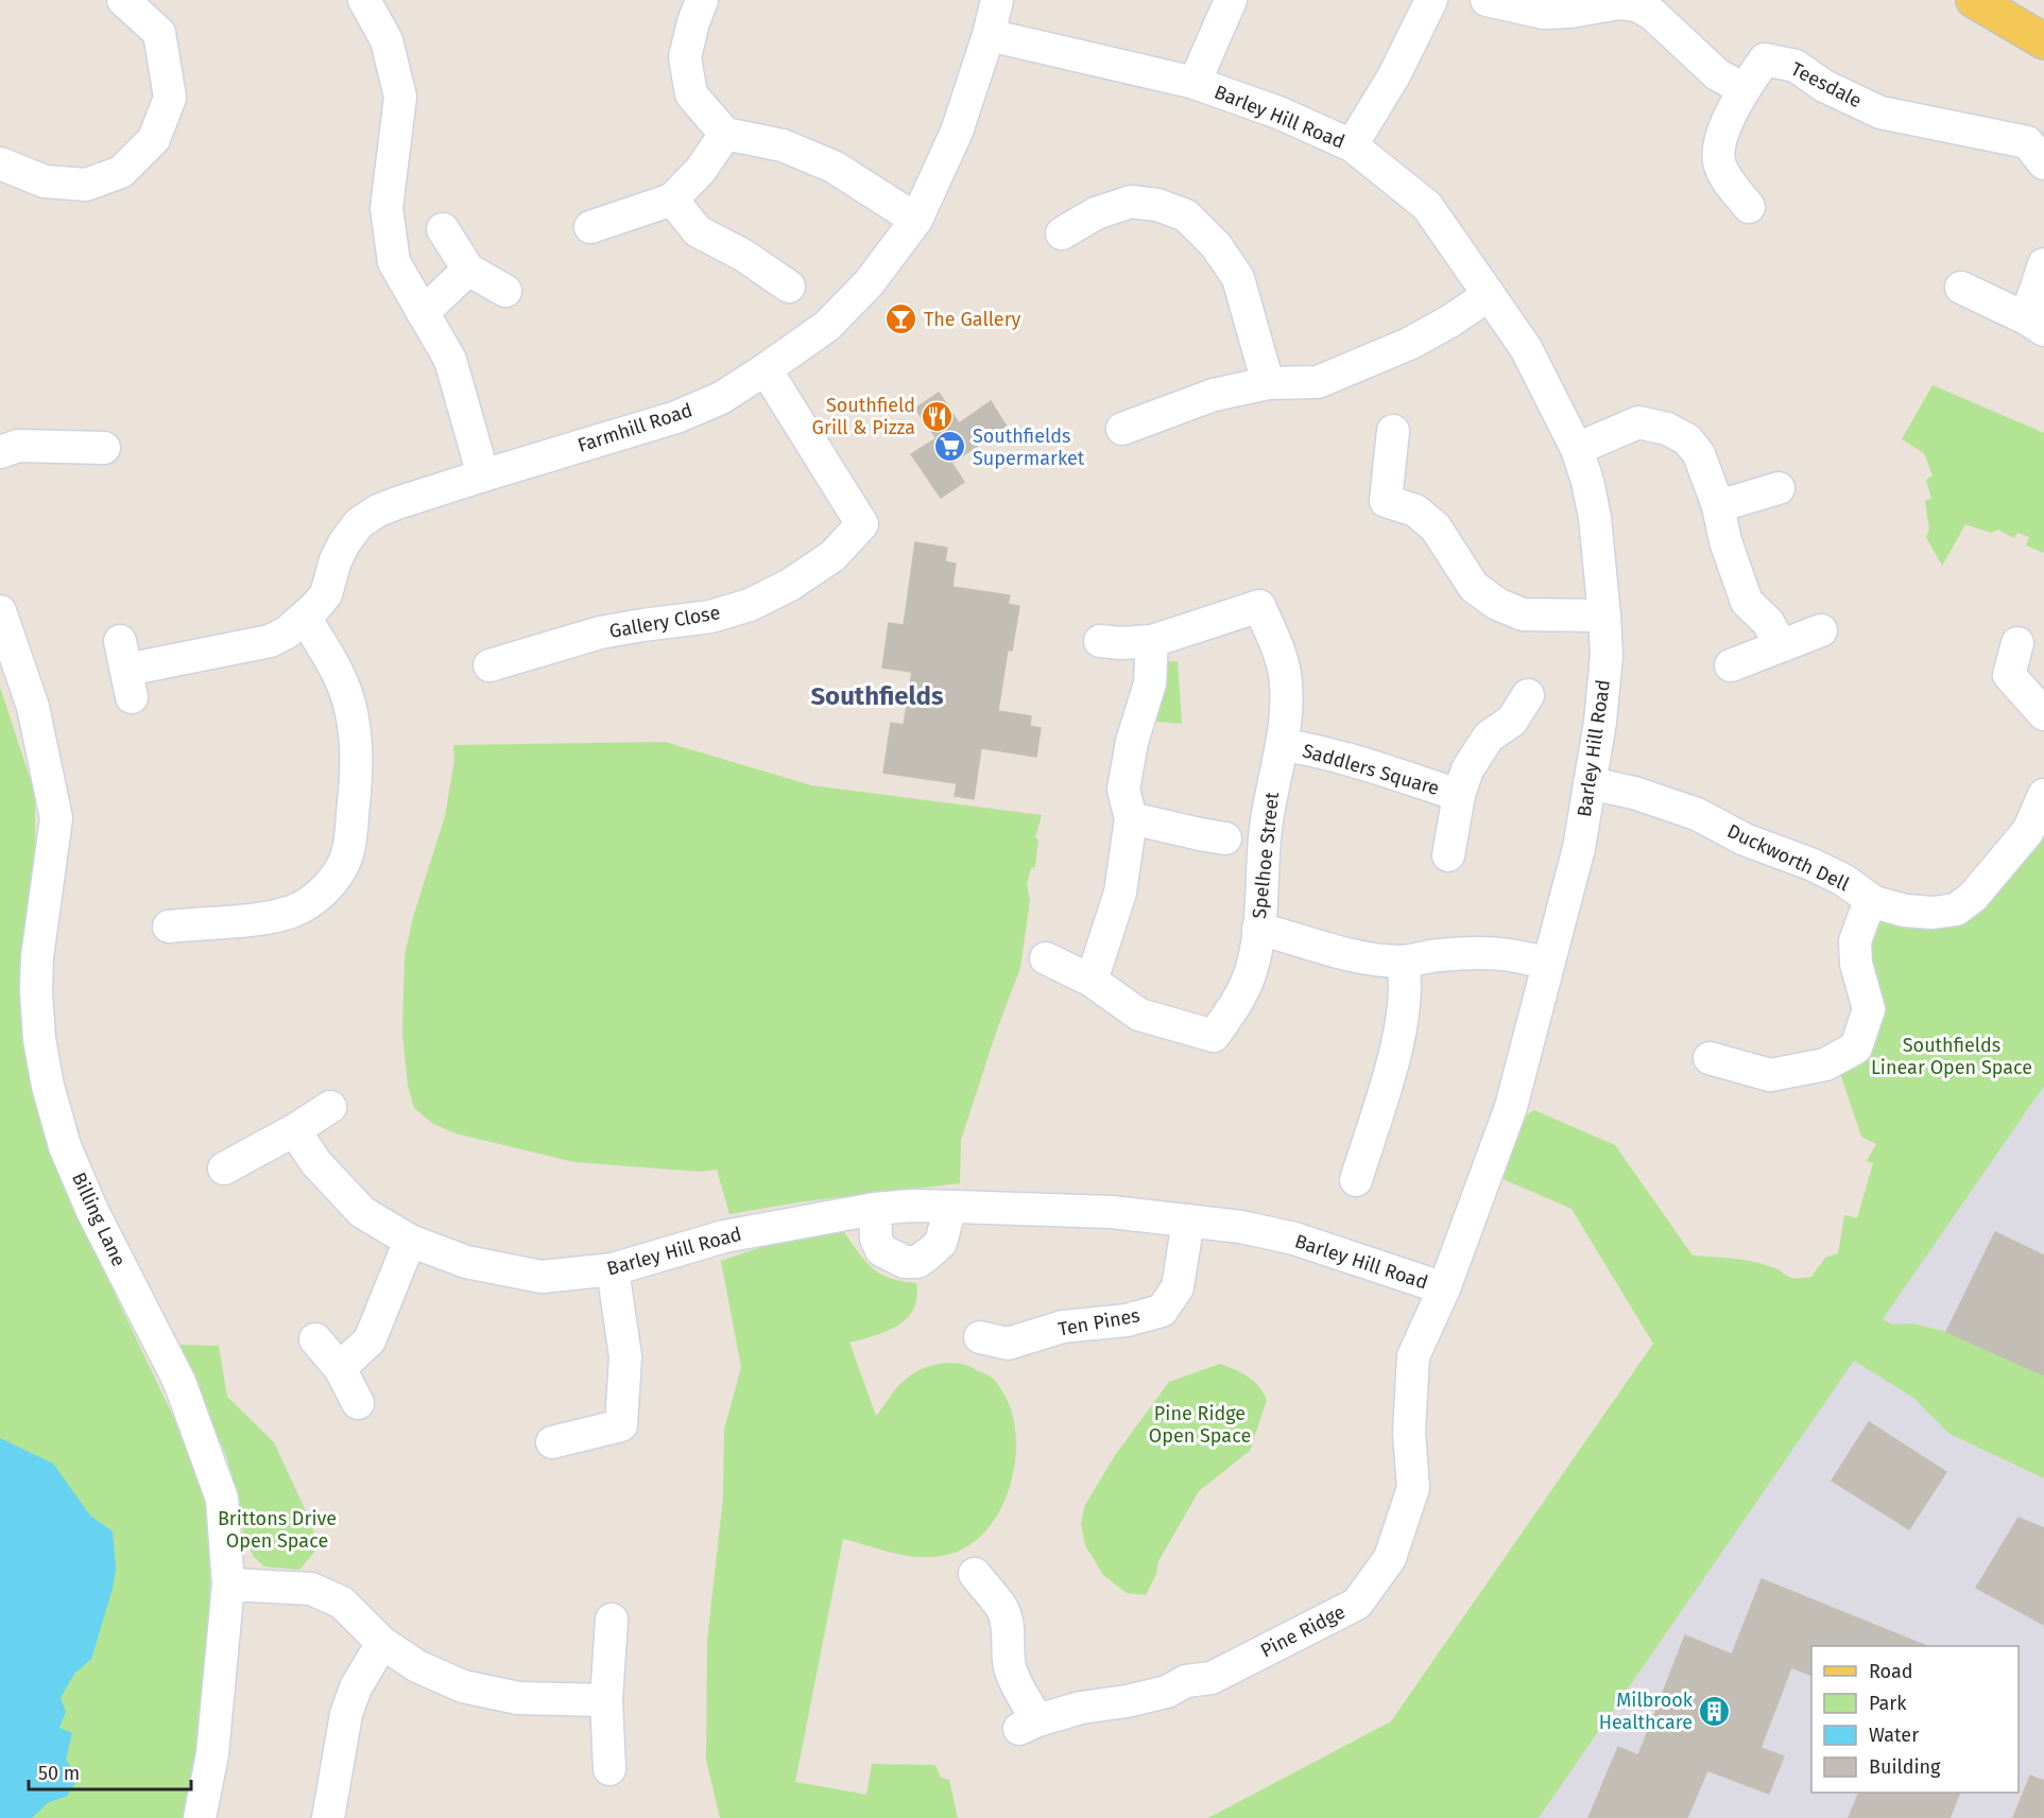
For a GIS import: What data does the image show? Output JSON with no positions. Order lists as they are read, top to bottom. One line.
{"streets":{"street":["Teesdale","Barley Hill Road","Farmhill Road","Gallery Close","Saddlers Square","Spelhoe Street","Duckworth Dell","Billing Lane","Ten Pines","Pine Ridge"]},"crossings":[["Barley Hill Road","Farmhill Road"],["Barley Hill Road","Spelhoe Street"],["Barley Hill Road","Duckworth Dell"],["Barley Hill Road","Ten Pines"],["Barley Hill Road","Pine Ridge"],["Farmhill Road","Gallery Close"],["Saddlers Square","Spelhoe Street"]],"districts":["Southfields"],"parks":["Southfields Linear Open Space","Pine Ridge Open Space","Brittons Drive Open Space"],"places":{"bar":["The Gallery"],"restaurant":["Southfield Grill & Pizza"],"supermarket":["Southfields Supermarket"],"building":["Milbrook Healthcare"]},"legend":["Road","Park","Water","Building"],"scale_bar":"50 m"}
